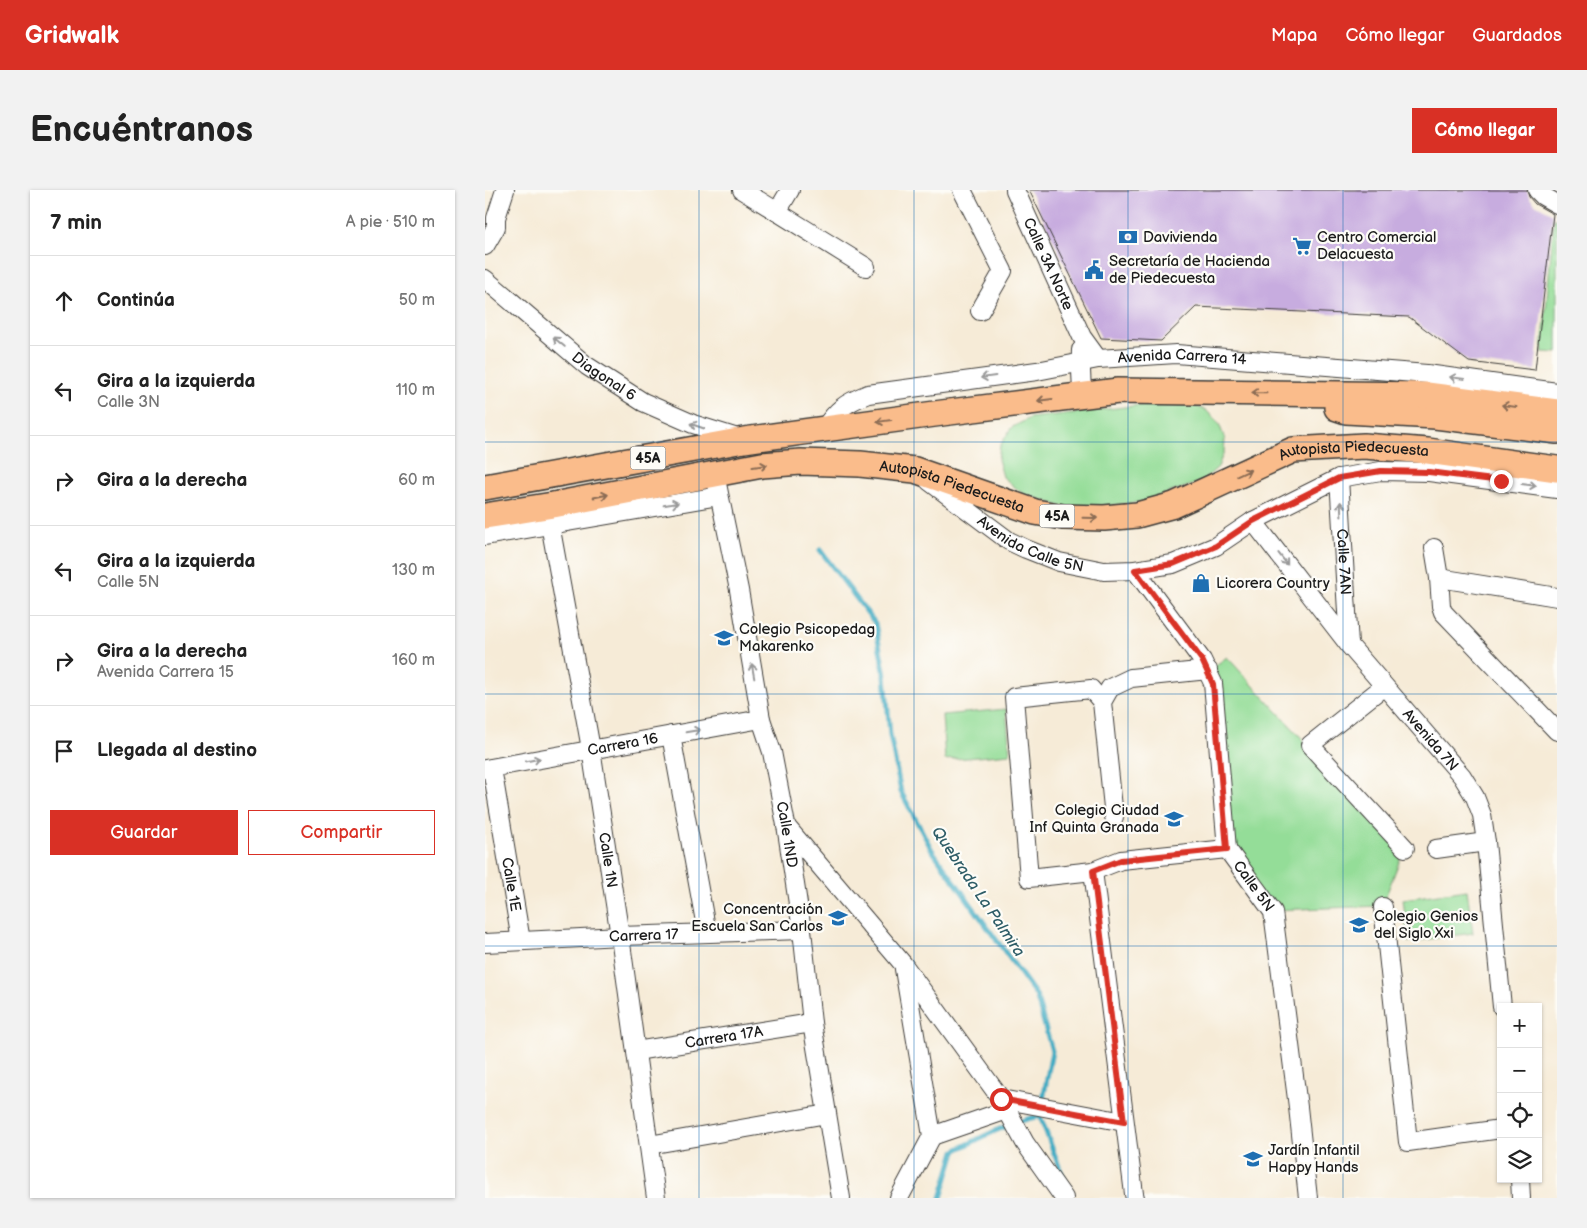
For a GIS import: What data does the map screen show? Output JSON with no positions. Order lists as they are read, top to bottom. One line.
{"streets":{"highway":["Autopista Piedecuesta","45A"],"street":["Calle 3A Norte","Avenida Carrera 14","Diagonal 6","Avenida Calle 5N","Calle 7AN","Avenida 7N","Carrera 16","Calle 1ND","Calle 1N","Calle 1E","Calle 5N","Carrera 17","Carrera 17A"]},"crossings":[["Calle 3A Norte","Avenida Carrera 14"],["Calle 3A Norte","45A"],["Avenida Carrera 14","45A"],["Diagonal 6","45A"],["Autopista Piedecuesta","Avenida Calle 5N"],["Autopista Piedecuesta","Calle 1ND"],["Avenida Calle 5N","Calle 7AN"],["Avenida Calle 5N","Avenida 7N"],["Avenida Calle 5N","Calle 5N"],["Calle 7AN","Avenida 7N"],["Carrera 16","Calle 1ND"],["Carrera 16","Calle 1N"],["Carrera 16","Calle 1E"],["Calle 1ND","Carrera 17"],["Calle 1ND","Carrera 17A"],["Calle 1N","Carrera 17"],["Calle 1N","Carrera 17A"],["Calle 1E","Carrera 17"]],"one_way":["Avenida Carrera 14","Diagonal 6","Calle 7AN","Carrera 16"],"water":["Quebrada La Palmira"],"places":{"bank":["Davivienda"],"supermarket":["Centro Comercial Delacuesta"],"public building":["Secretaría de Hacienda de Piedecuesta"],"shop":["Licorera Country"],"school or university":["Colegio Psicopedag Makarenko","Colegio Ciudad Inf Quinta Granada","Concentración Escuela San Carlos","Colegio Genios del Siglo Xxi","Jardín Infantil Happy Hands"]},"page":{"header":"Gridwalk","nav":["Mapa","Cómo llegar","Guardados"],"buttons":["Cómo llegar",["Guardar","Compartir"]],"title":"Encuéntranos","heading":["7 min","A pie · 510 m"],"list":[["Continúa","50 m"],["Gira a la izquierda","Calle 3N","110 m"],["Gira a la derecha","60 m"],["Gira a la izquierda","Calle 5N","130 m"],["Gira a la derecha","Avenida Carrera 15","160 m"],"Llegada al destino"],"map_buttons":["+","−"]}}
